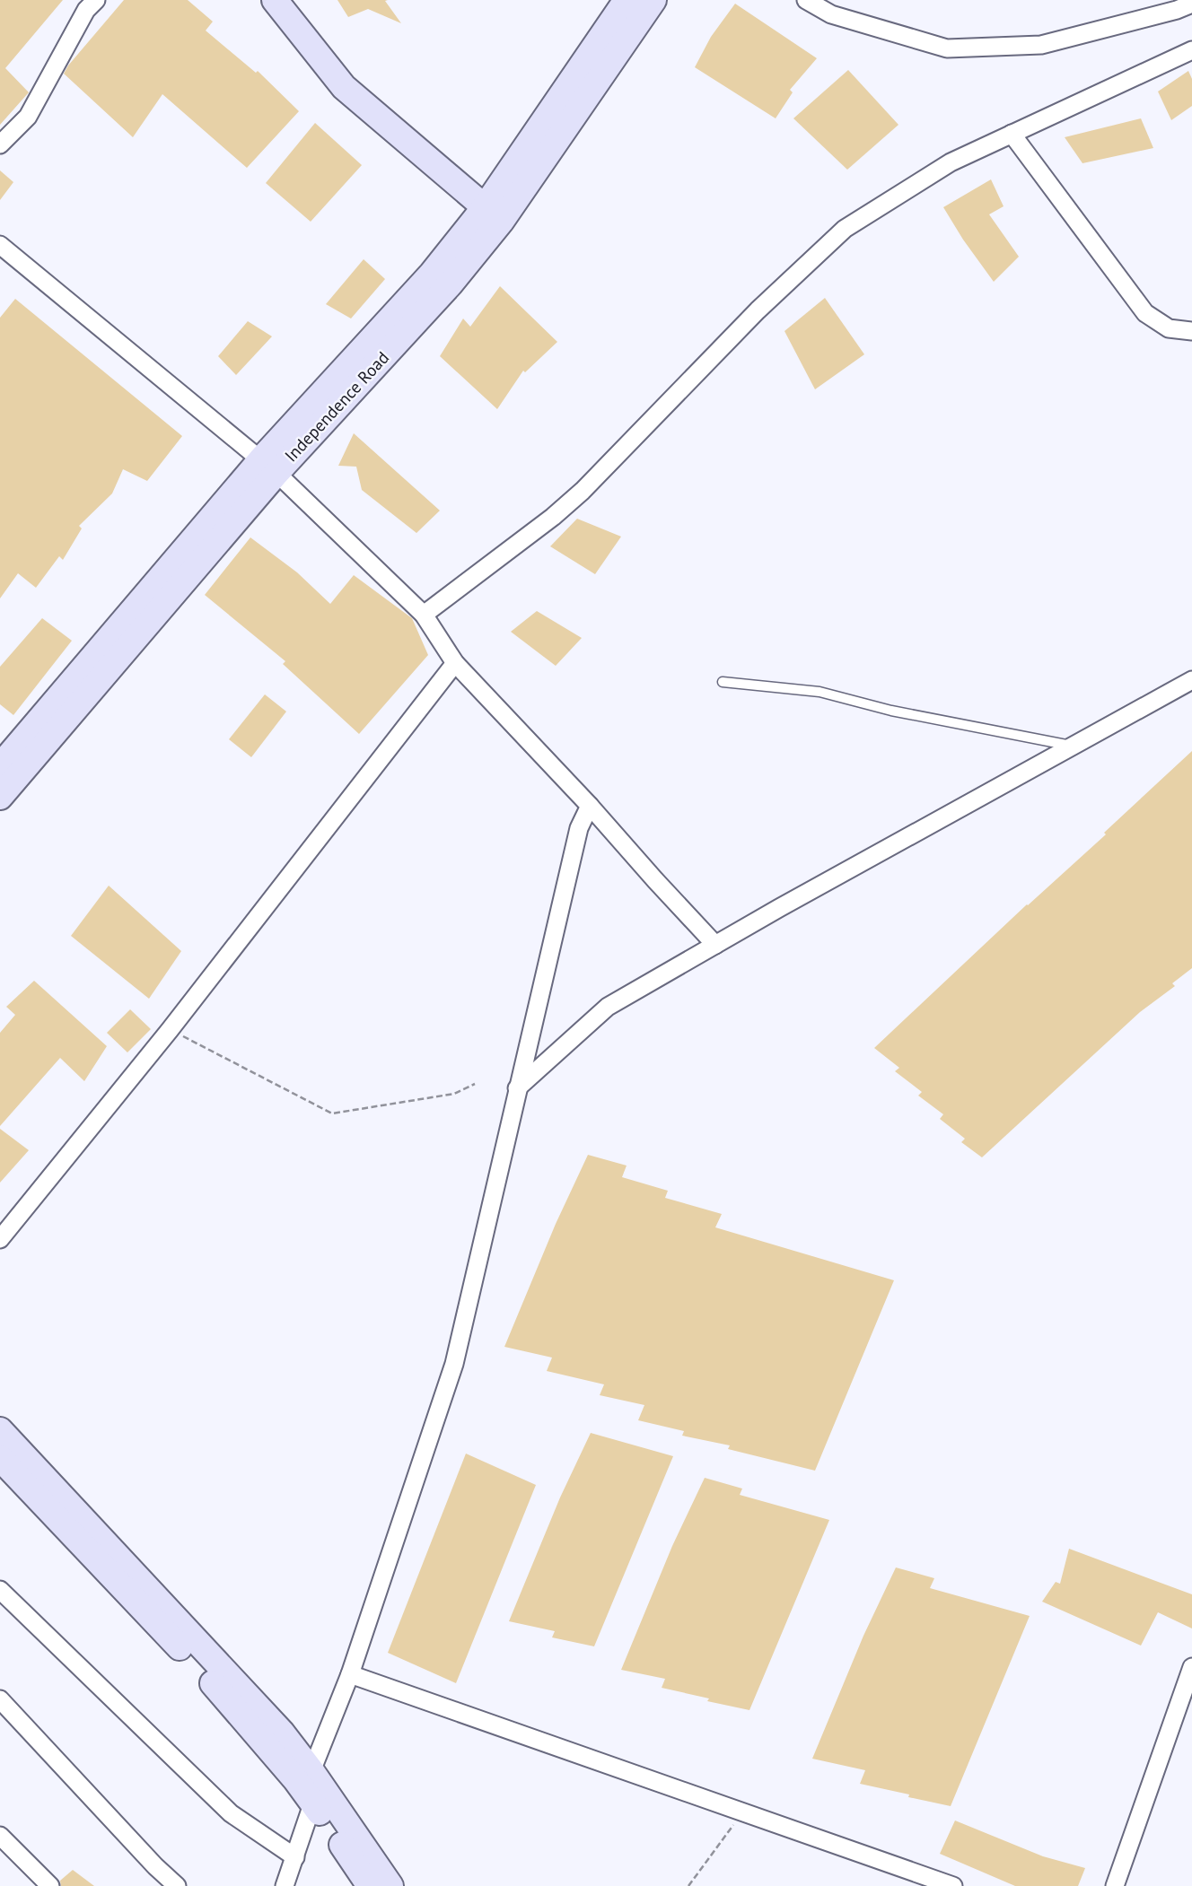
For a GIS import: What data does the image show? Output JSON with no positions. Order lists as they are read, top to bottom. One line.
{"streets":{"main road":["Independence Road"]}}
